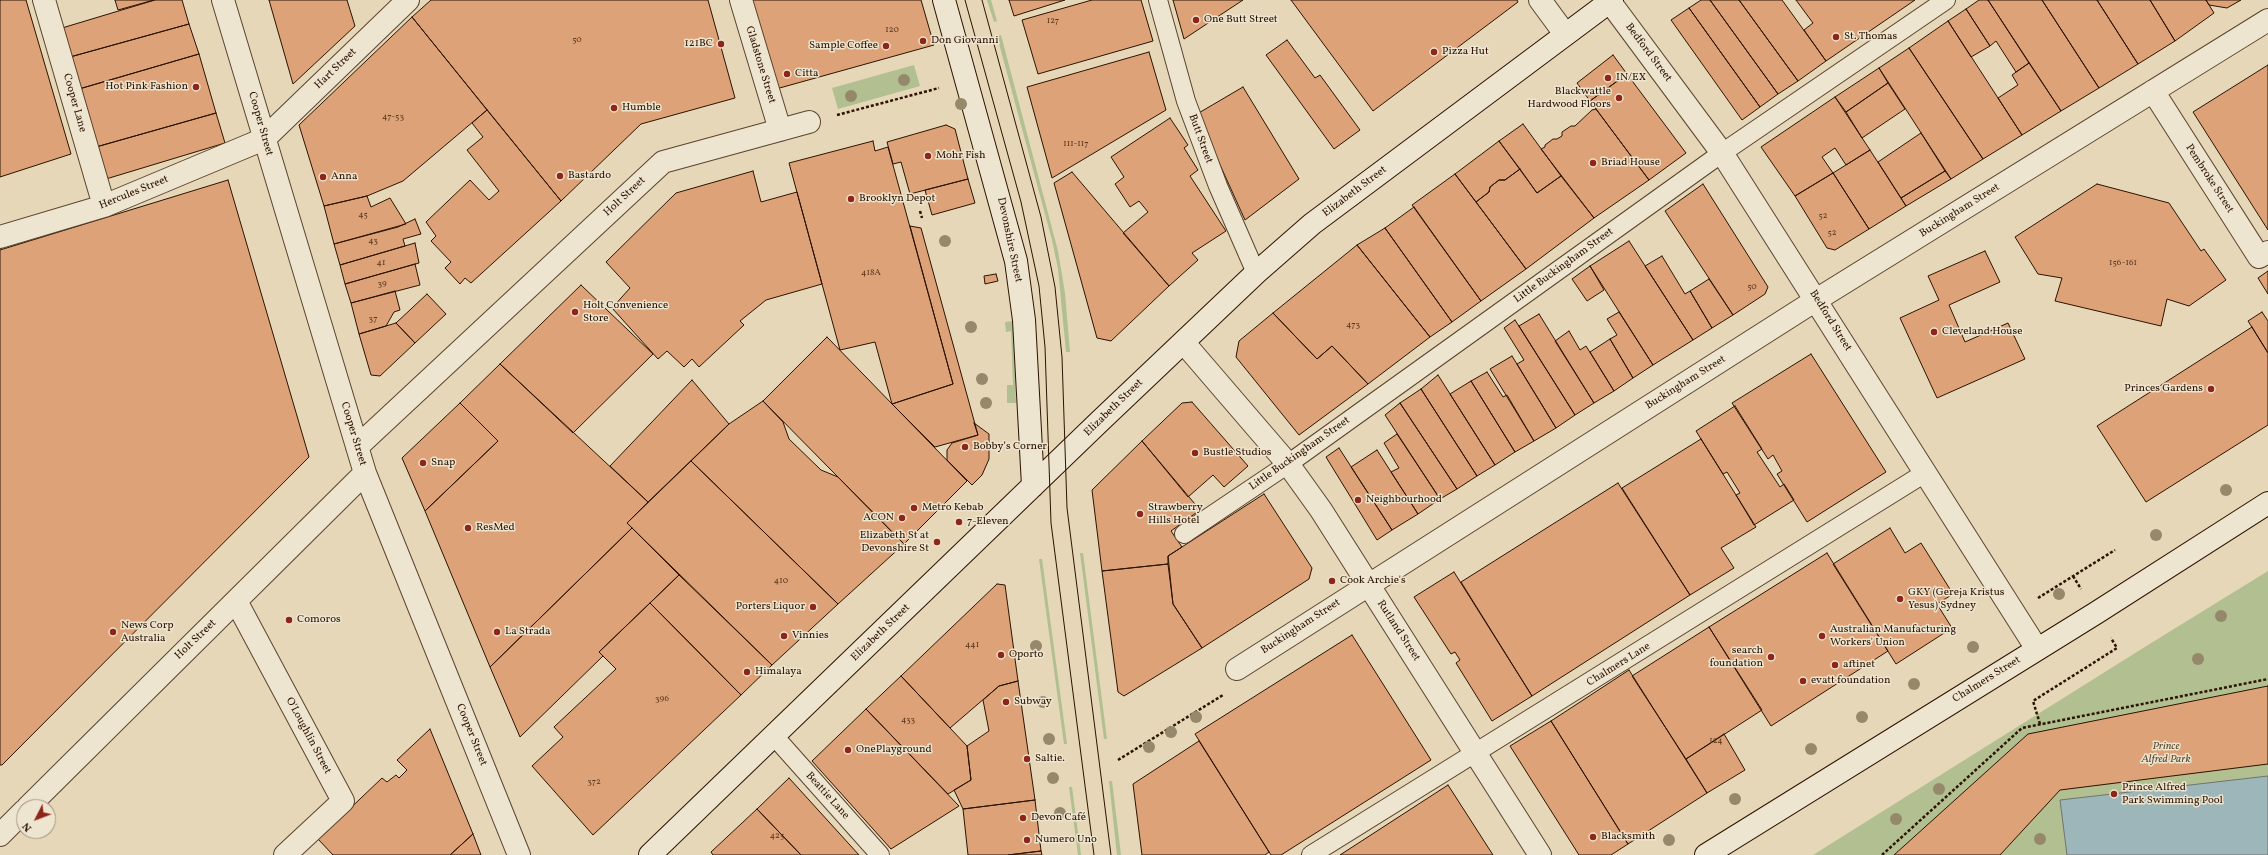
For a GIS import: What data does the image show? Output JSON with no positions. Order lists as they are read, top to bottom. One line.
{"streets":{"street":["Bedford Street","Gladstone Street","Hart Street","Cooper Lane","Cooper Street","Pembroke Street","Elizabeth Street","Hercules Street","Holt Street","Buckingham Street","Devonshire Street","Rutland Street","Chalmers Street","O'Loughlin Street"],"lane":["Butt Street","Little Buckingham Street","Chalmers Lane","Beattie Lane"]},"crossings":[["Bedford Street","Elizabeth Street"],["Bedford Street","Buckingham Street"],["Bedford Street","Little Buckingham Street"],["Bedford Street","Chalmers Lane"],["Bedford Street","Chalmers Street"],["Gladstone Street","Holt Street"],["Hart Street","Cooper Street"],["Hart Street","Hercules Street"],["Cooper Lane","Hercules Street"],["Cooper Street","Hercules Street"],["Cooper Street","Holt Street"],["Butt Street","Elizabeth Street"],["Pembroke Street","Buckingham Street"],["Elizabeth Street","Devonshire Street"],["Elizabeth Street","Rutland Street"],["Elizabeth Street","Beattie Lane"],["Holt Street","O'Loughlin Street"],["Buckingham Street","Rutland Street"],["Little Buckingham Street","Rutland Street"],["Rutland Street","Chalmers Lane"]],"parks":["Prince Alfred Park"],"places":["One Butt Street","St. Thomas","Don Giovanni","121BC","Sample Coffee","Pizza Hut","Citta","IN/EX","Hot Pink Fashion","Blackwattle Hardwood Floors","Humble","Mohr Fish","Briad House","Bastardo","Anna","Brooklyn Depot","Holt Convenience Store","Cleveland House","Princes Gardens","Bobby’s Corner","Bustle Studios","Snap","Neighbourhood","Metro Kebab","Strawberry Hills Hotel","ACON","7-Eleven","ResMed","Elizabeth St at Devonshire St","Cook Archie's","GKY (Gereja Kristus Yesus) Sydney","Porters Liquor","Comoros","News Corp Australia","La Strada","Vinnies","Australian Manufacturing Workers' Union","Oporto","search foundation","aftinet","Himalaya","evatt foundation","Subway","OnePlayground","Saltie.","Prince Alfred Park Swimming Pool","Devon Café","Blacksmith","Numero Uno"],"house_numbers":["127","120","50","47-53","111-117","45","52","52","43","41","156-161","418A","39","50","37","473","410","441","396","433","124","372","425"],"north":"bottom left"}
